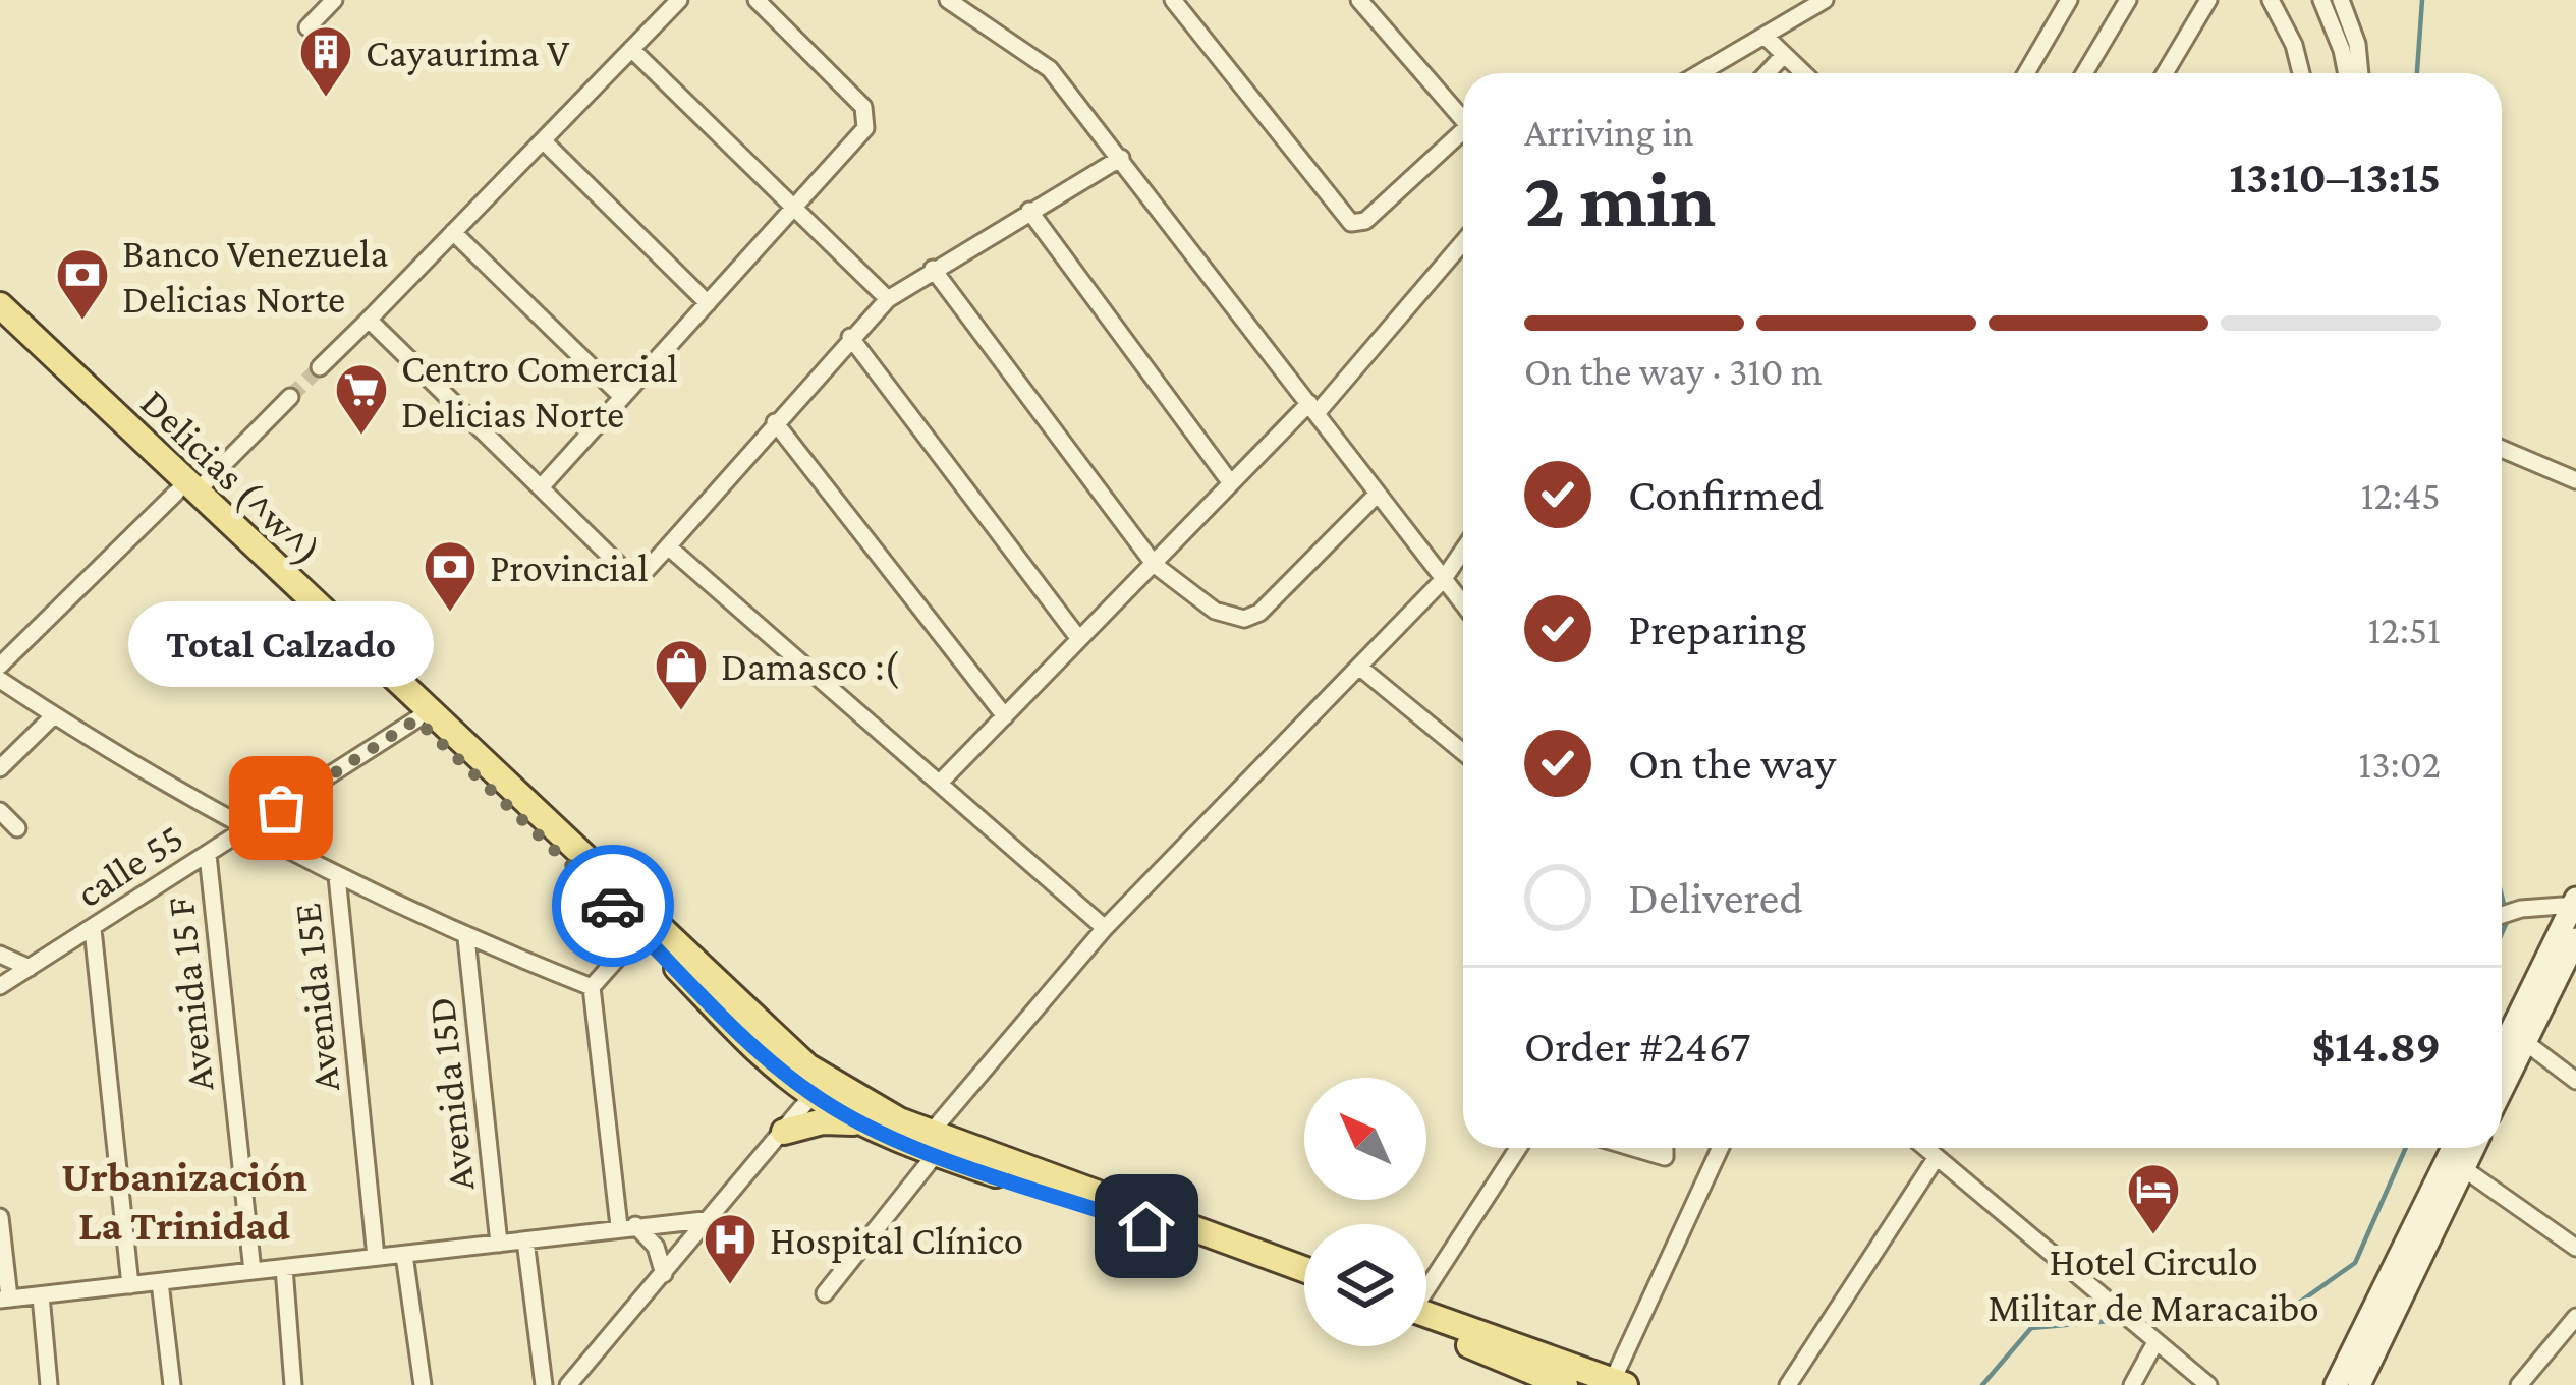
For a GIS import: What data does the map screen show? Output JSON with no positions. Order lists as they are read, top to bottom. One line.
{"streets":{"main road":["Delicias (^w^)"],"street":["calle 55","Avenida 15 F","Avenida 15E","Avenida 15D"]},"crossings":[["Delicias (^w^)","calle 55"],["calle 55","Avenida 15 F"]],"districts":["Urbanización La Trinidad"],"places":{"building":["Cayaurima V"],"bank":["Banco Venezuela Delicias Norte","Provincial"],"supermarket":["Centro Comercial Delicias Norte"],"shop":["Damasco :("],"other":["Total Calzado"],"hotel":["Hotel Circulo Militar de Maracaibo"],"hospital":["Hospital Clínico"]},"north":"top left","page":{"heading":["2 min","Arriving in","13:10–13:15"],"panel":["Order #2467","$14.89"],"bar":"On the way · 310 m","list":[["Confirmed","12:45"],["Preparing","12:51"],["On the way","13:02"],"Delivered"],"bubble":"Total Calzado"}}
